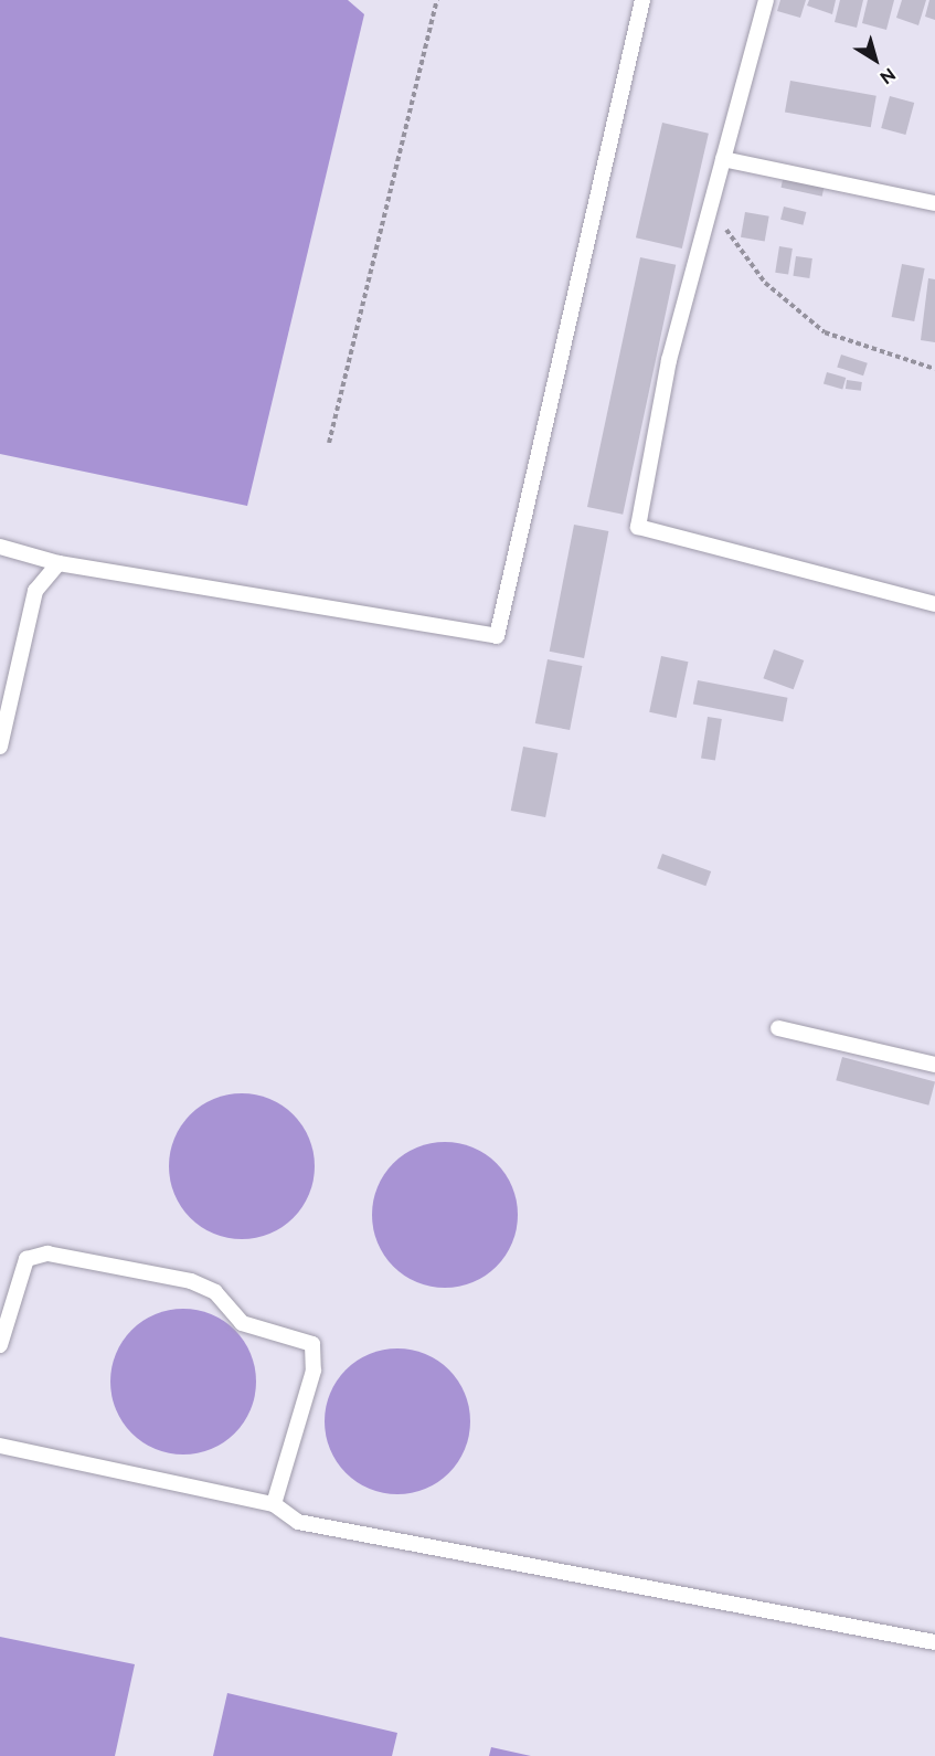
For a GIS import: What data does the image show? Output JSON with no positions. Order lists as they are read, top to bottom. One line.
{"north":"bottom right"}
